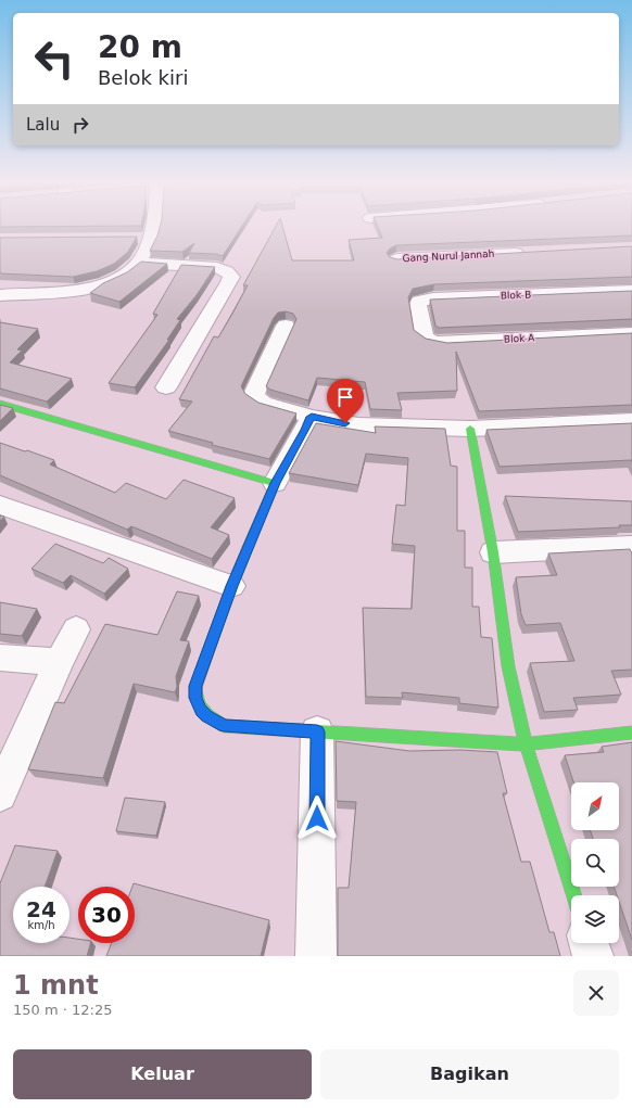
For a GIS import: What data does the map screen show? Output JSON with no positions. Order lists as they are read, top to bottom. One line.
{"streets":{"street":["Gang Nurul Jannah","Blok B","Blok A"]},"crossings":[["Blok B","Blok A"]],"north":"top right","page":{"turn":["20 m","Belok kiri"],"then":"Lalu","speed":"24 km/h","limit":"30","heading":["1 mnt","150 m · 12:25"],"buttons":["Keluar","Bagikan"]}}
